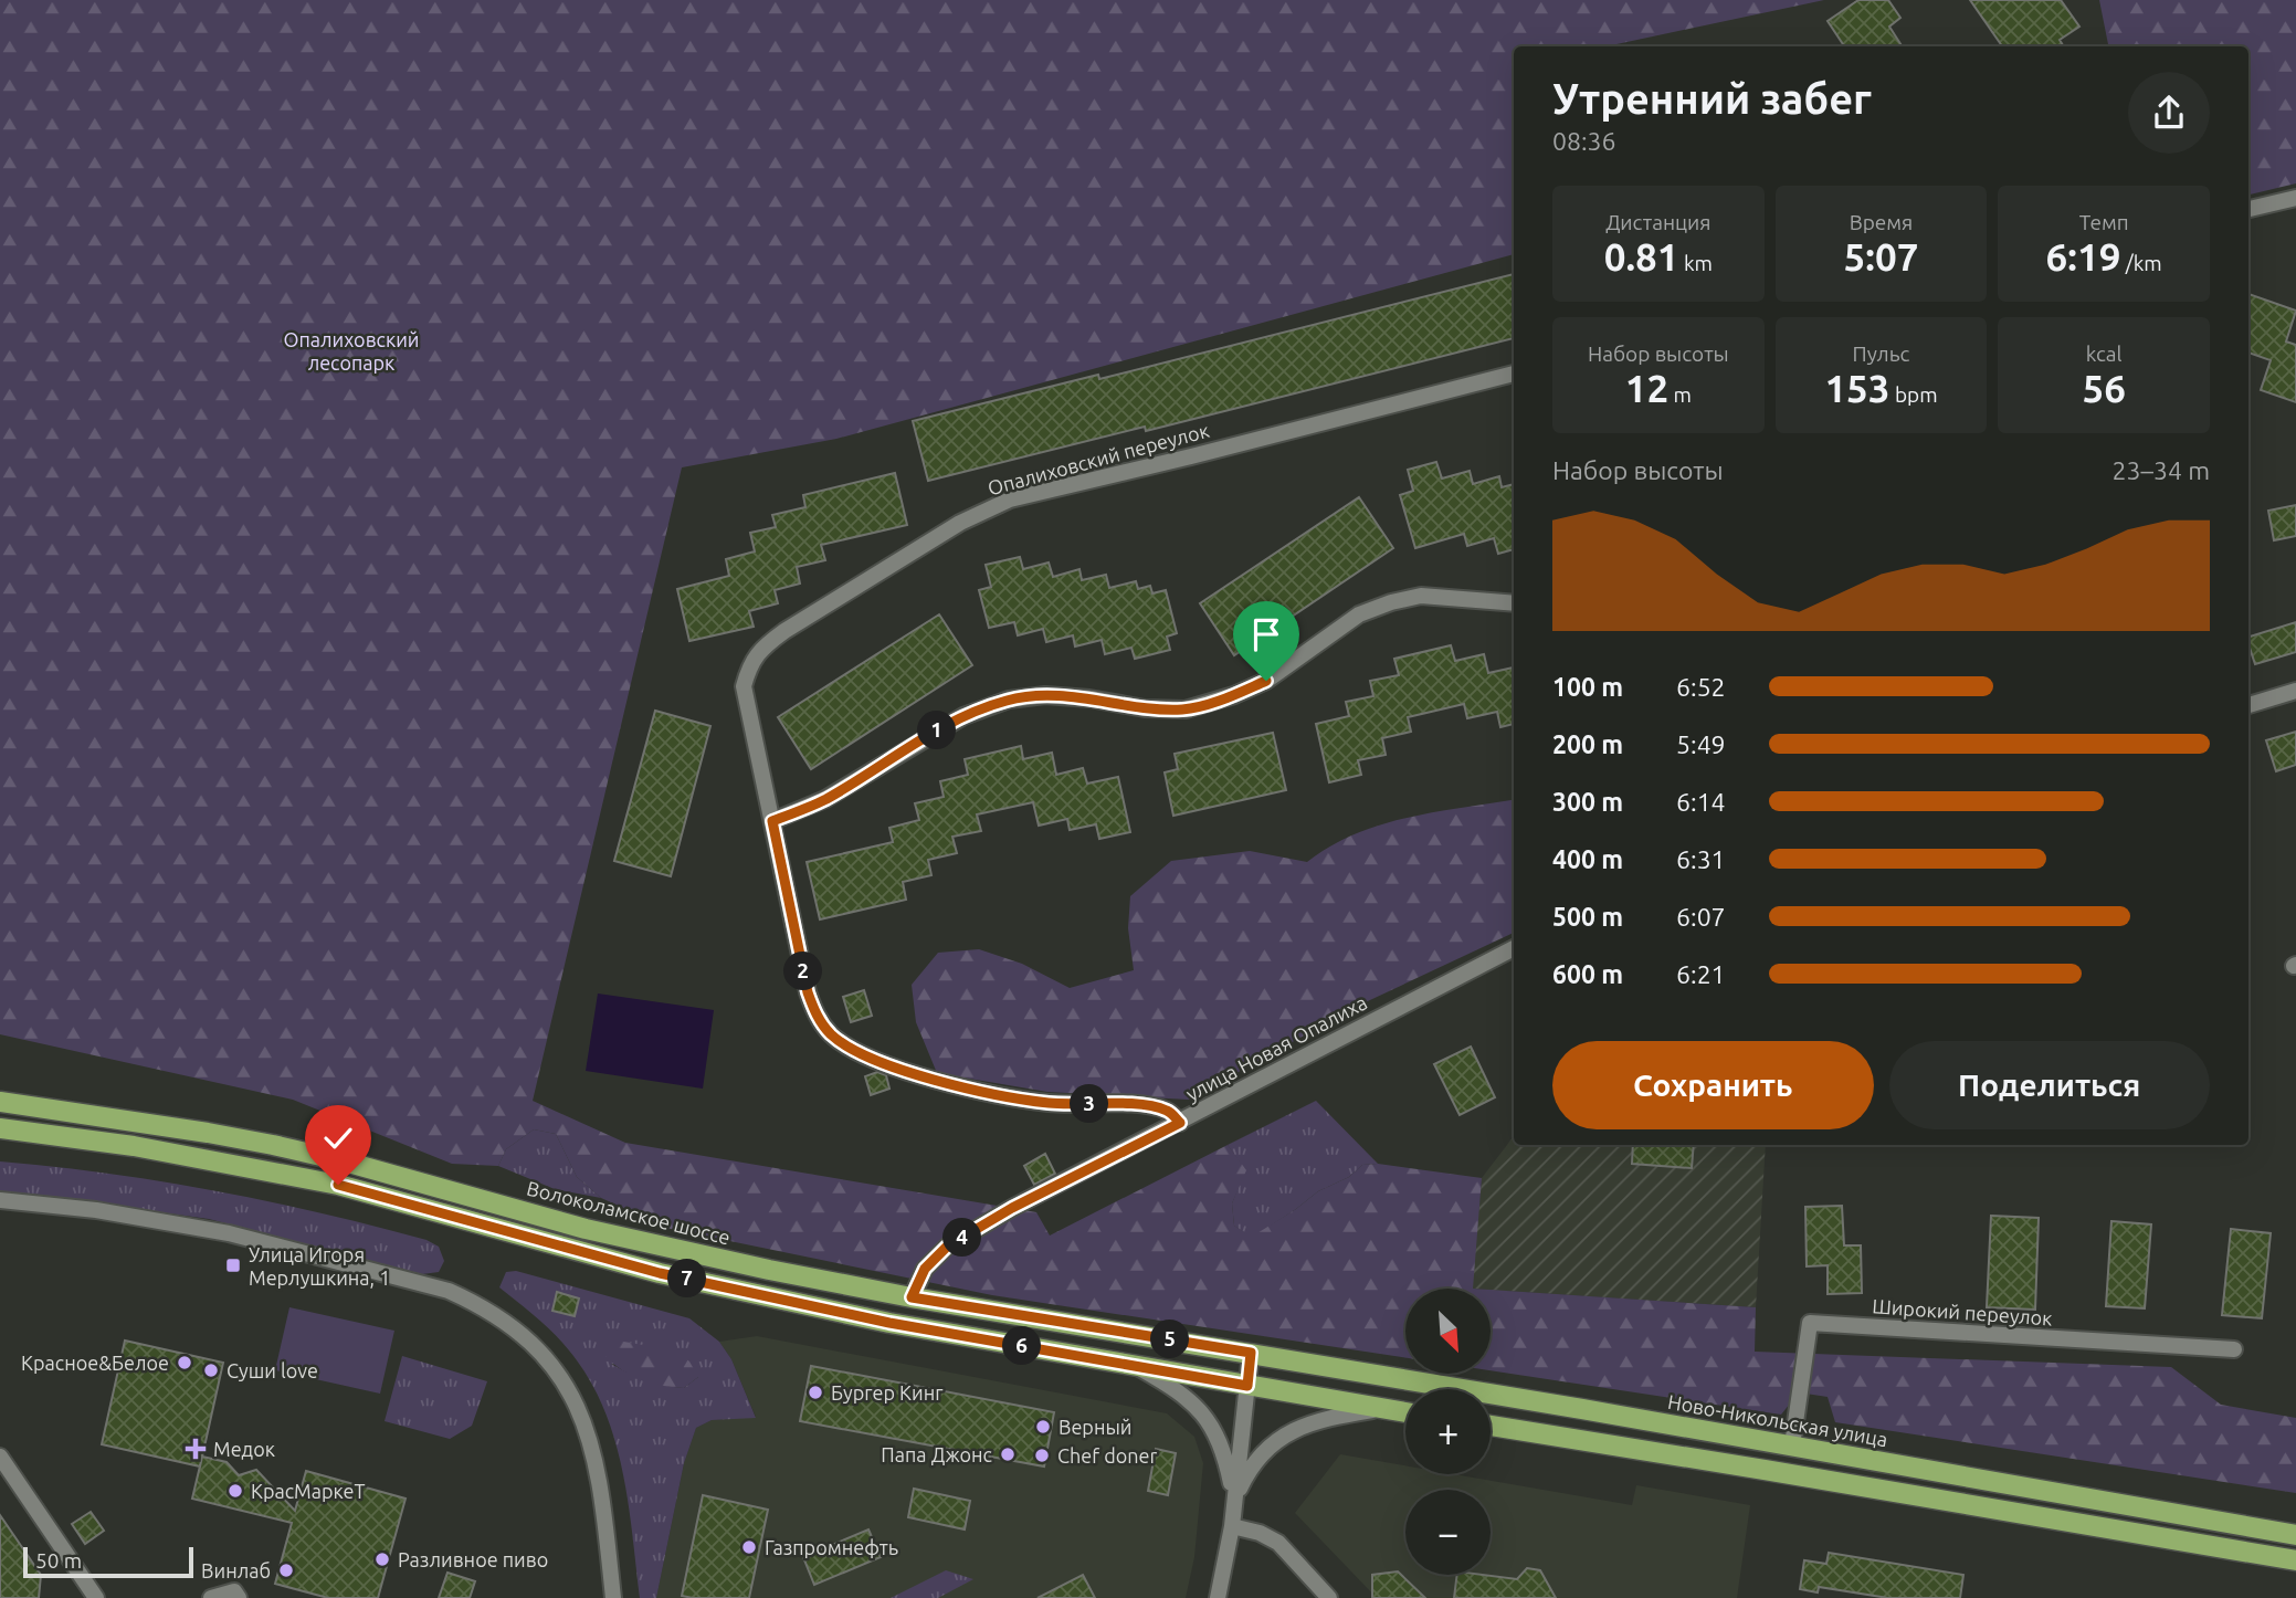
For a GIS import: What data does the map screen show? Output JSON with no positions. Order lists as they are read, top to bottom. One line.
{"streets":{"main road":["Волоколамское шоссе","Ново-Никольская улица"],"street":["Опалиховский переулок","улица Новая Опалиха","Широкий переулок"]},"crossings":[["Опалиховский переулок","улица Новая Опалиха"],["улица Новая Опалиха","Волоколамское шоссе"],["Волоколамское шоссе","Ново-Никольская улица"],["Широкий переулок","Ново-Никольская улица"]],"parks":["Опалиховский лесопарк"],"places":{"transit":["Улица Игоря Мерлушкина, 1"],"other":["Красное&Белое","Суши love","Бургер Кинг","Верный","Папа Джонс","Chef doner","КрасМаркеТ","Газпромнефть","Разливное пиво","Винлаб"],"health":["Медок"]},"scale_bar":"50 m","north":"bottom right","page":{"heading":["Утренний забег","08:36"],"stats":[["Дистанция","0.81 km"],["Время","5:07"],["Темп","6:19 /km"],["Набор высоты","12 m"],["Пульс","153 bpm"],["kcal","56"]],"chart":["Набор высоты","23–34 m"],"list":[{"name":"100 m","note":"6:52"},{"name":"200 m","note":"5:49"},{"name":"300 m","note":"6:14"},{"name":"400 m","note":"6:31"},{"name":"500 m","note":"6:07"},{"name":"600 m","note":"6:21"}],"pins":["1","2","3","4","7","5","6"],"buttons":["Сохранить","Поделиться"],"map_buttons":["+","−"],"scale":"50 m"}}
